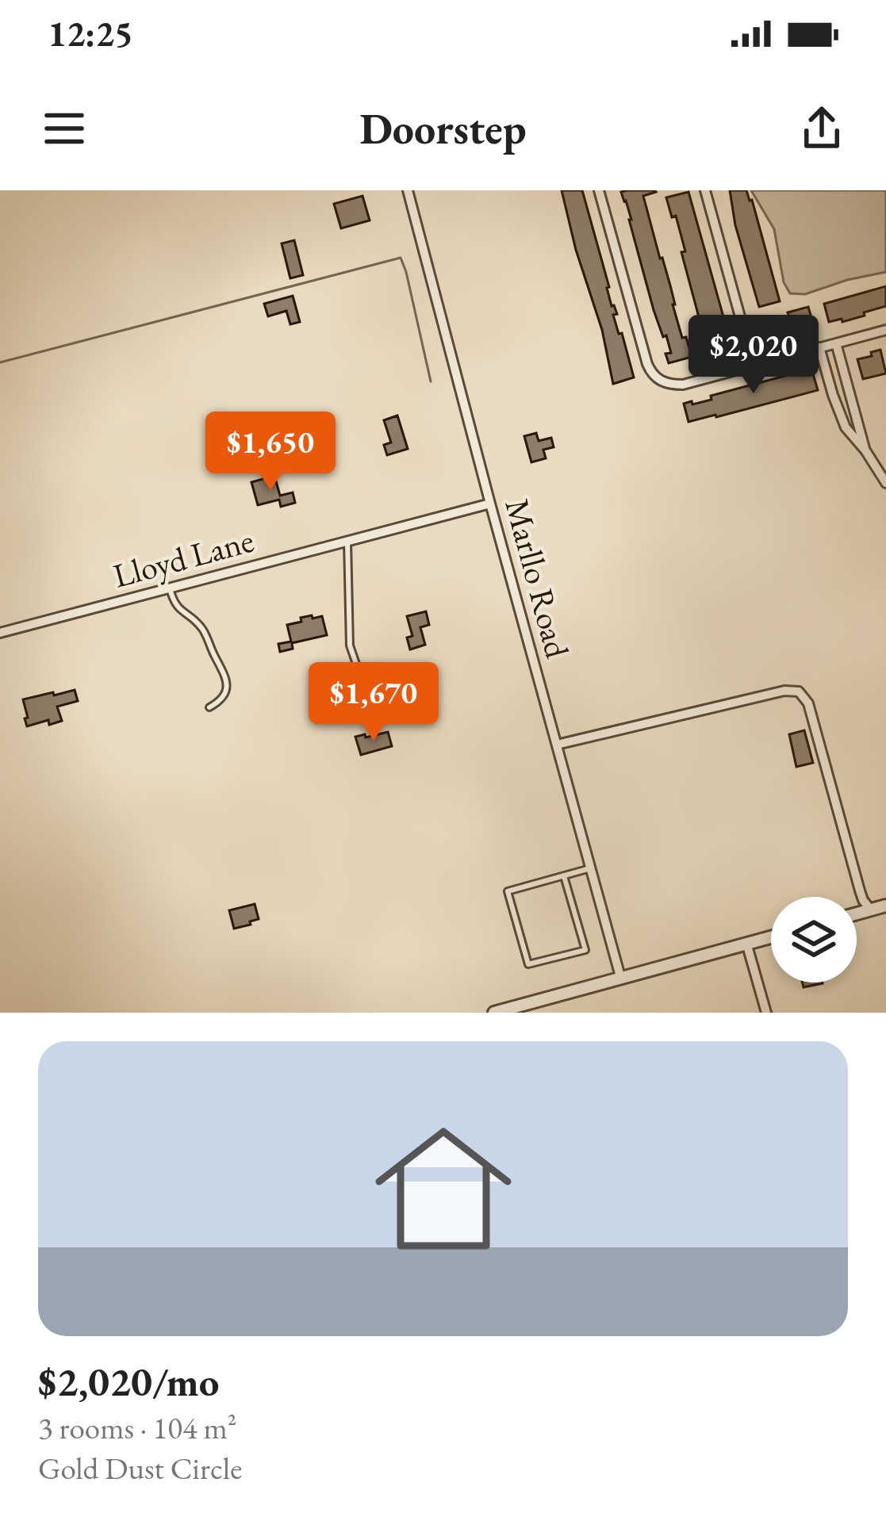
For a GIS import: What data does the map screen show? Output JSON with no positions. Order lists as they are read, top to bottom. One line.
{"streets":{"street":["Lloyd Lane","Marllo Road"]},"crossings":[["Lloyd Lane","Marllo Road"]],"page":{"status":"12:25","header":"Doorstep","price":["$2,020","$1,650","$1,670"],"list":[{"name":"$2,020/mo","note":"3 rooms · 104 m² · Gold Dust Circle"}]}}
